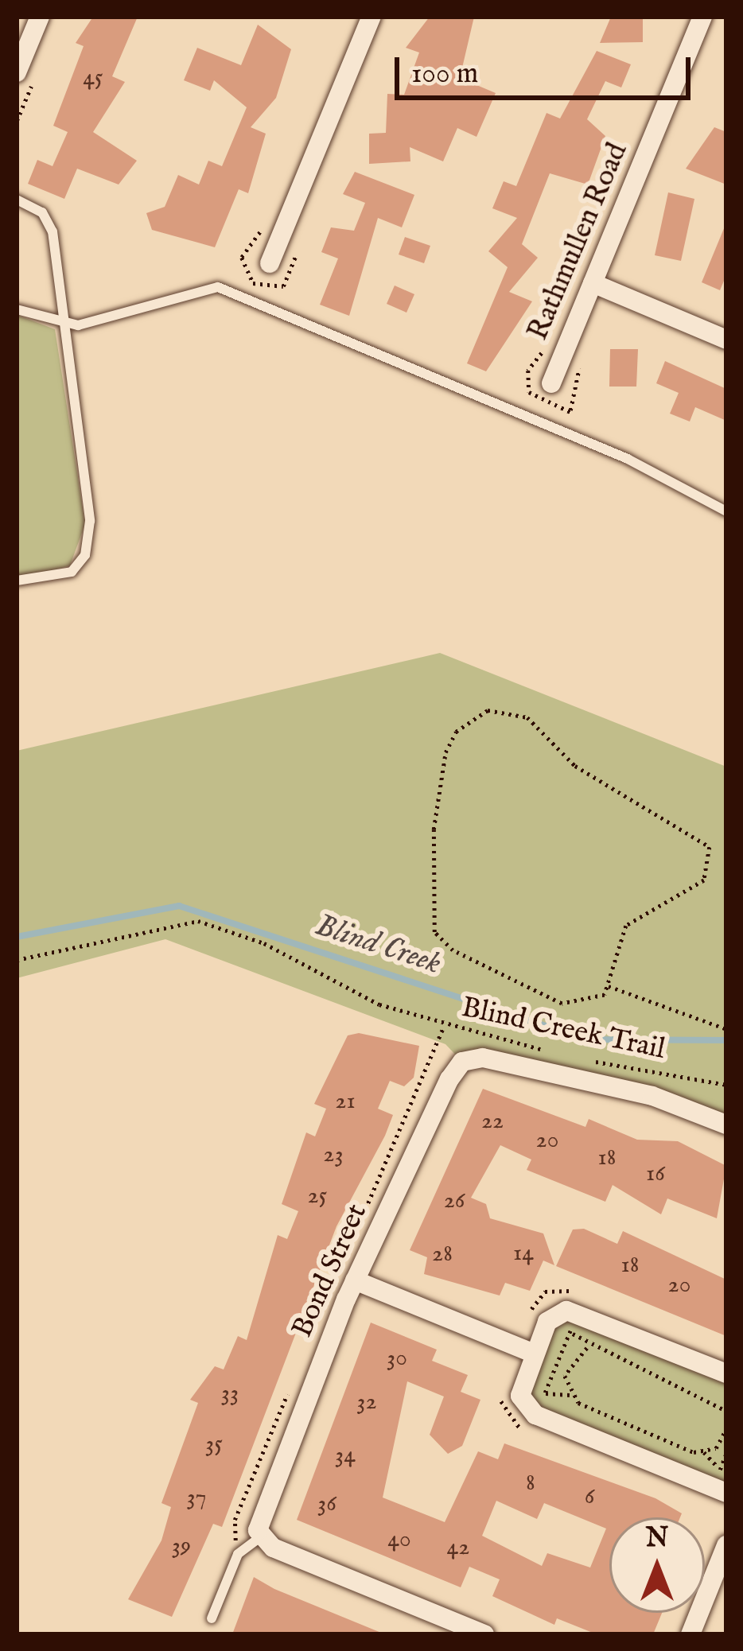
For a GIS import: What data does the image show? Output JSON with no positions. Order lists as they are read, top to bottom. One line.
{"streets":{"street":["Rathmullen Road","Bond Street"],"path":["Blind Creek Trail"]},"water":["Blind Creek"],"house_numbers":["45","21","22","20","23","18","16","25","26","14","28","18","20","30","33","32","35","34","8","6","37","36","40","39","42"],"scale_bar":"100 m","north":"top"}
